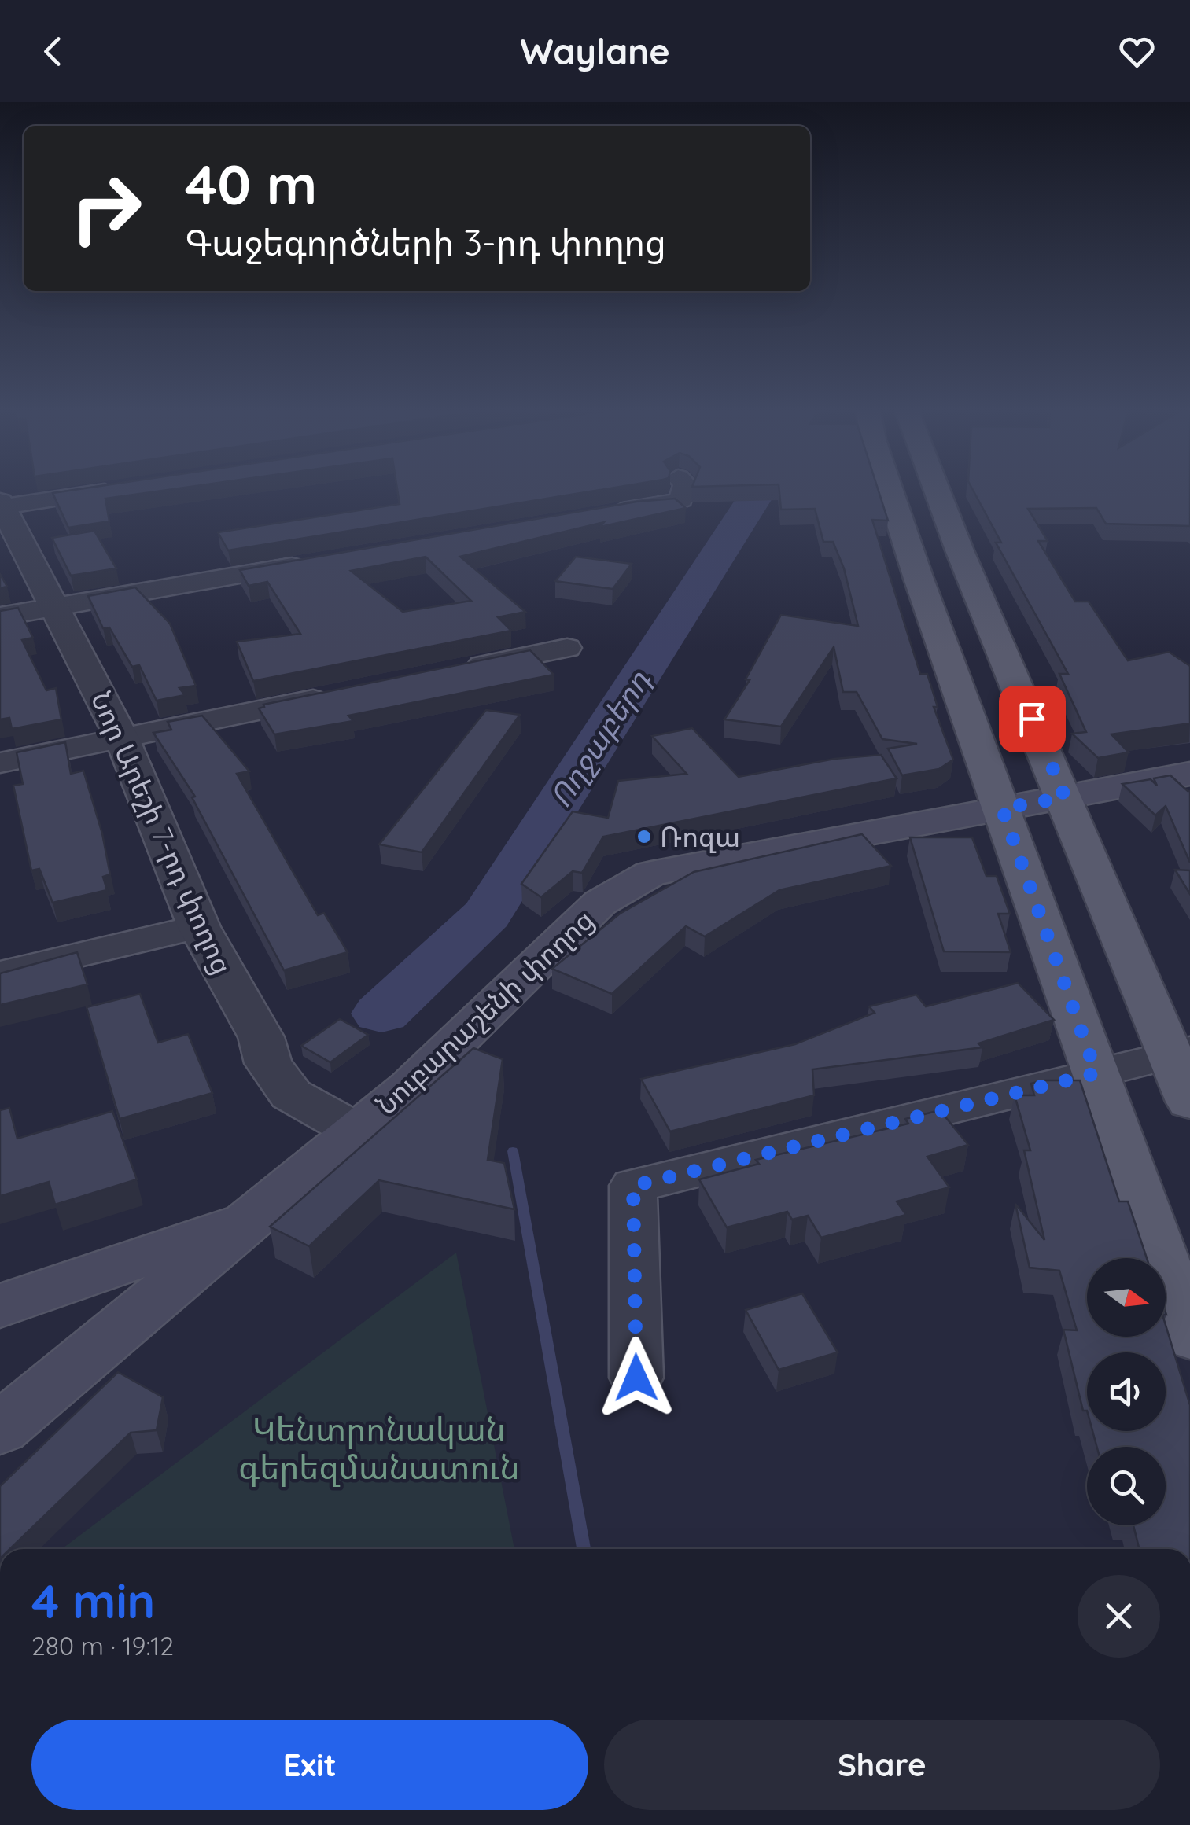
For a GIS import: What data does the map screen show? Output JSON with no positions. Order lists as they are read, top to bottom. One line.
{"streets":{"main road":["Նուբարաշենի փողոց"],"street":["Նոր Արեշի 7-րդ փողոց"]},"crossings":[["Նոր Արեշի 7-րդ փողոց","Նուբարաշենի փողոց"]],"water":["Ողջաբերդ"],"parks":["Կենտրոնական գերեզմանատուն"],"places":["Ռոզա"],"north":"right","page":{"header":"Waylane","turn":["40 m","Գաջեգործների 3-րդ փողոց"],"heading":["4 min","280 m · 19:12"],"buttons":["Exit","Share"]}}
